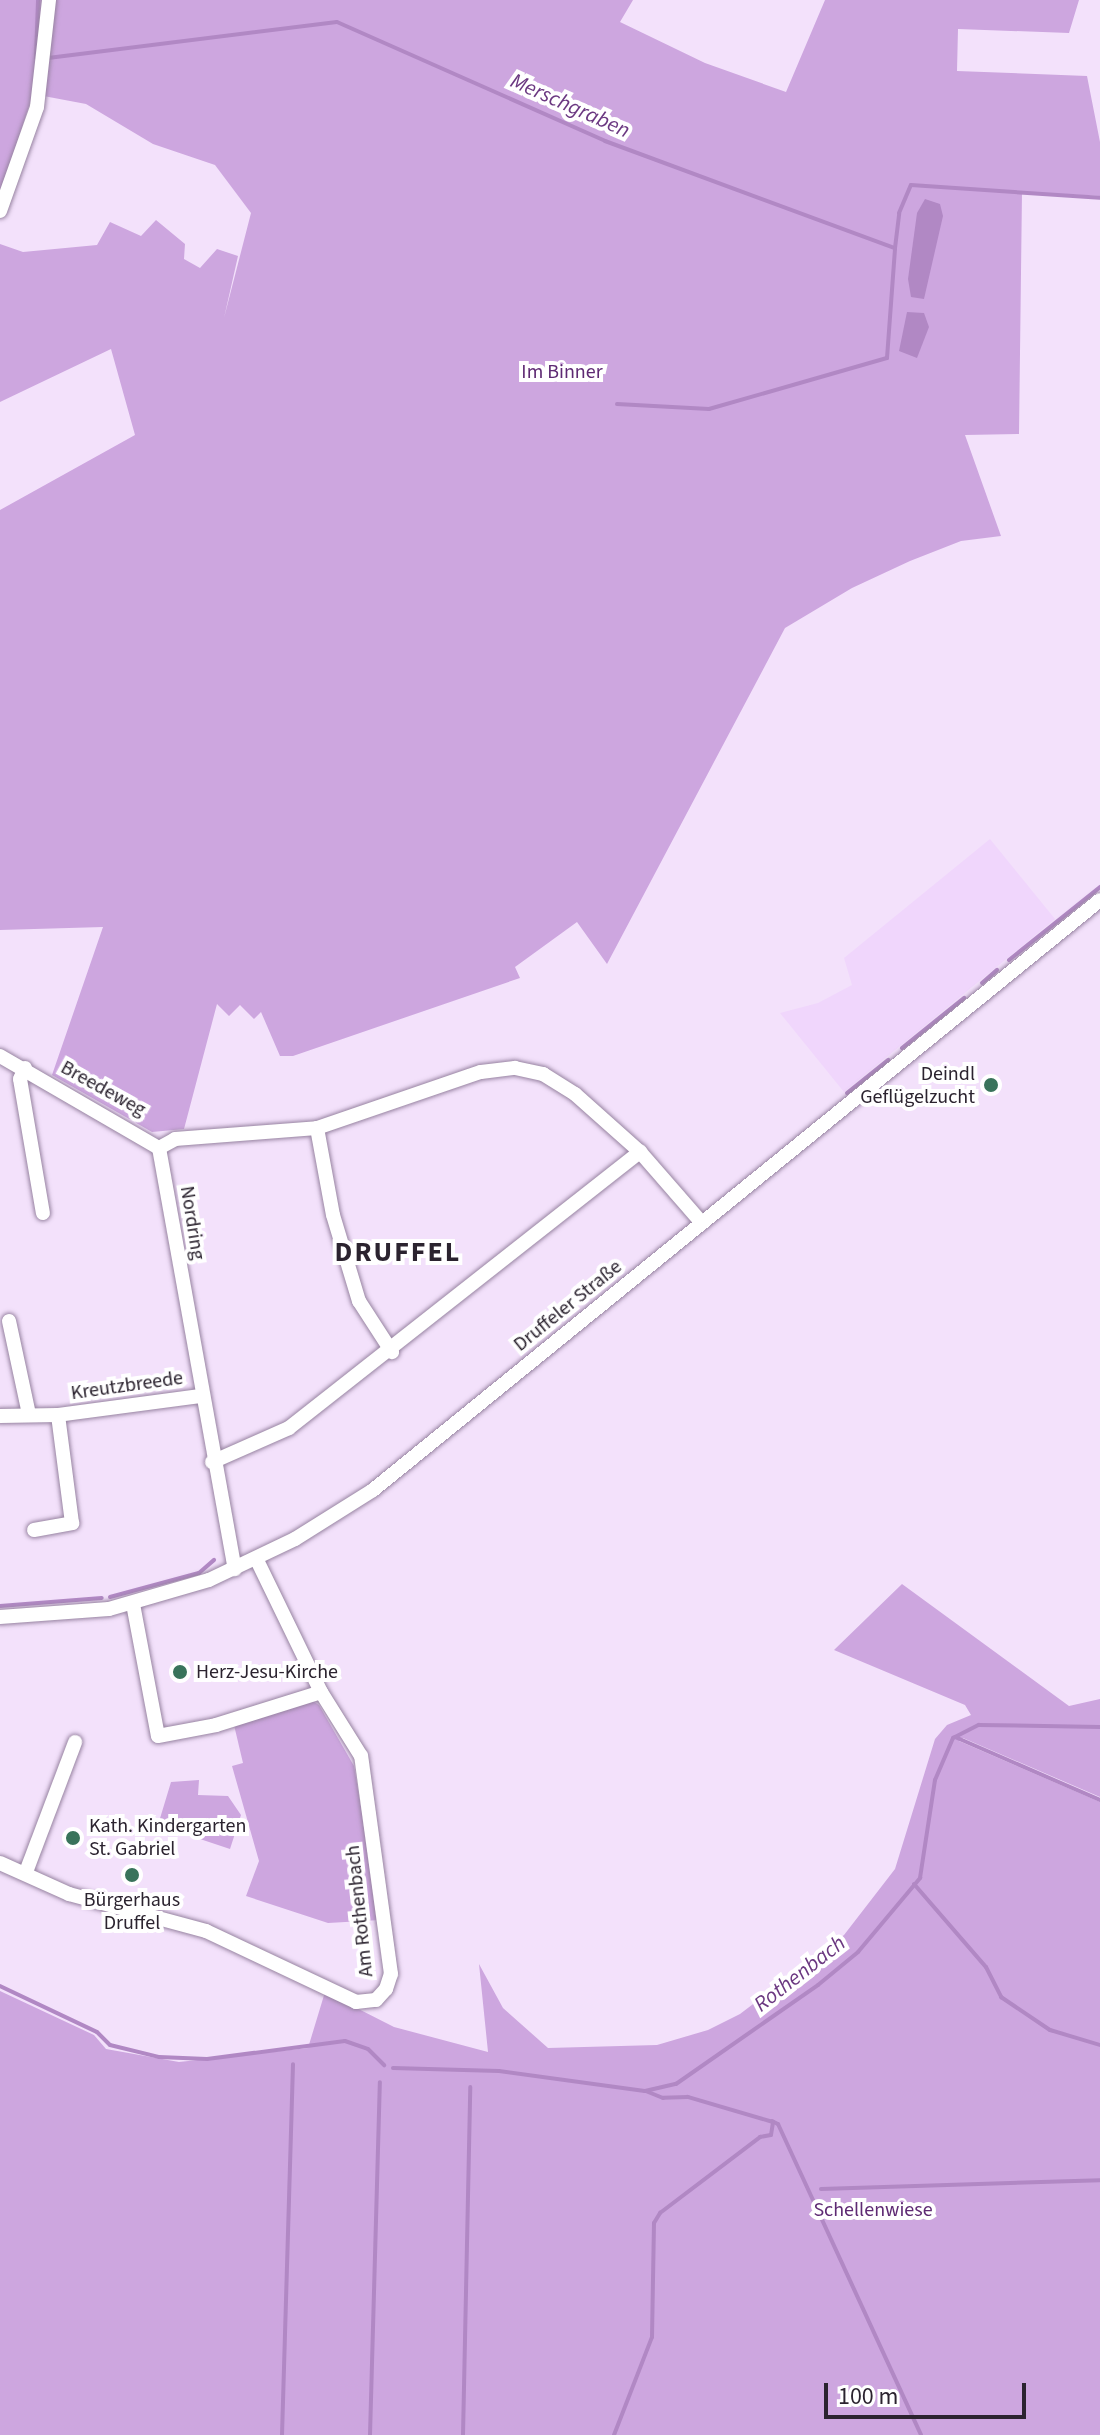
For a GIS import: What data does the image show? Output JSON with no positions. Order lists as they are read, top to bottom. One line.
{"streets":{"street":["Breedeweg","Nordring","Druffeler Straße","Kreutzbreede","Am Rothenbach"]},"crossings":[["Breedeweg","Nordring"],["Nordring","Druffeler Straße"],["Nordring","Kreutzbreede"],["Druffeler Straße","Am Rothenbach"]],"districts":["DRUFFEL"],"water":["Merschgraben","Rothenbach"],"parks":["Im Binner","Schellenwiese"],"places":["Deindl Geflügelzucht","Herz-Jesu-Kirche","Kath. Kindergarten St. Gabriel","Bürgerhaus Druffel"],"scale_bar":"100 m"}
